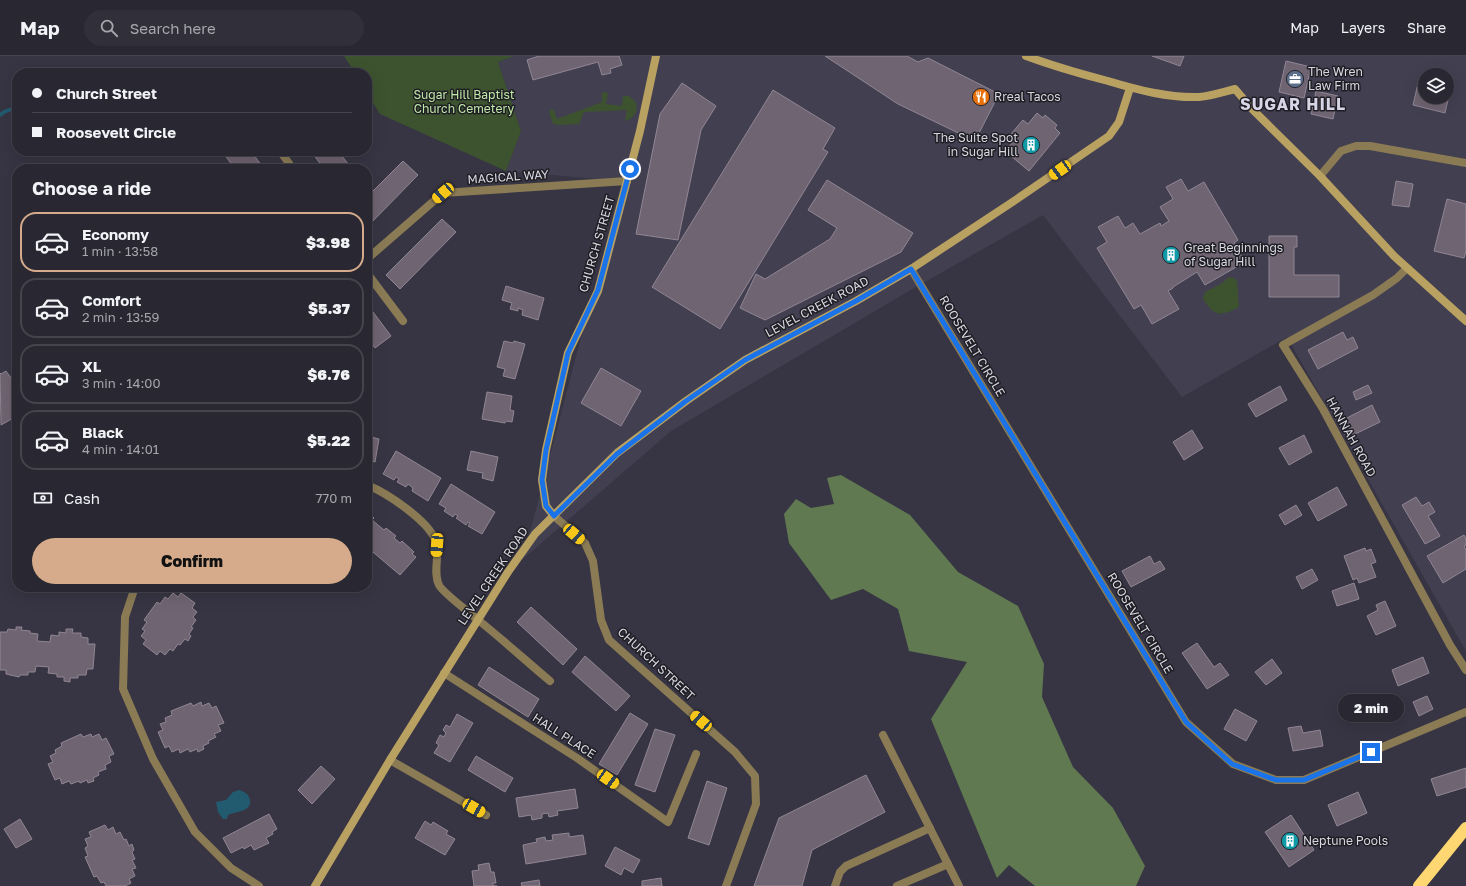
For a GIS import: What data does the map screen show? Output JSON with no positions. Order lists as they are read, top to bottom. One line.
{"streets":{"street":["MAGICAL WAY","CHURCH STREET","LEVEL CREEK ROAD","ROOSEVELT CIRCLE","HANNAH ROAD","HALL PLACE"]},"crossings":[["MAGICAL WAY","CHURCH STREET"],["CHURCH STREET","LEVEL CREEK ROAD"],["LEVEL CREEK ROAD","ROOSEVELT CIRCLE"],["LEVEL CREEK ROAD","HALL PLACE"]],"districts":["SUGAR HILL"],"parks":["Sugar Hill Baptist Church Cemetery"],"places":{"office":["The Wren Law Firm"],"restaurant":["Rreal Tacos"],"building":["The Suite Spot in Sugar Hill","Great Beginnings of Sugar Hill","Neptune Pools"]},"page":{"header":"Map","search":"Search here","nav":["Map","Layers","Share"],"banner":["Church Street","Roosevelt Circle"],"heading":"Choose a ride","list":[{"name":"Economy","note":"1 min · 13:58","value":"$3.98"},{"name":"Comfort","note":"2 min · 13:59","value":"$5.37"},{"name":"XL","note":"3 min · 14:00","value":"$6.76"},{"name":"Black","note":"4 min · 14:01","value":"$5.22"}],"pay":["Cash","770 m"],"buttons":"Confirm","bubble":"2 min"}}
